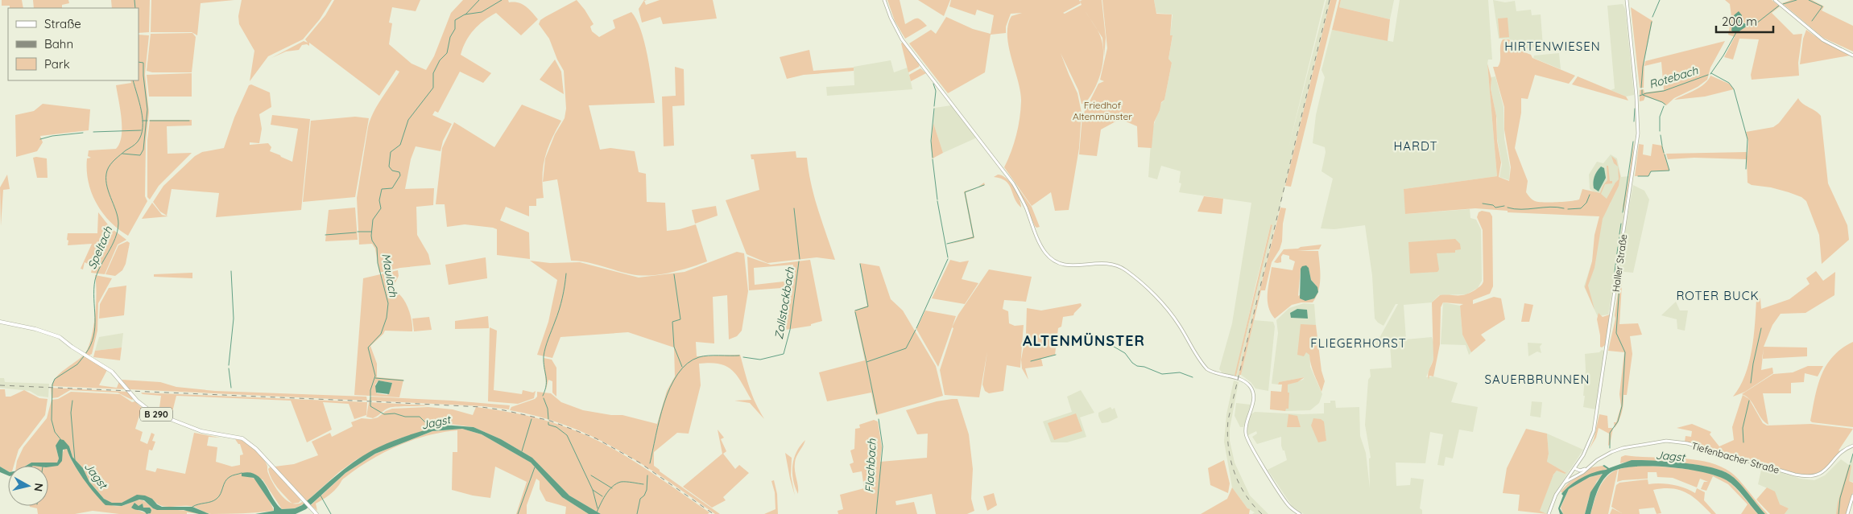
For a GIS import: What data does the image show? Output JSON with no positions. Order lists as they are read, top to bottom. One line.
{"streets":{"main road":["Haller Straße","B 290","Tiefenbacher Straße"]},"crossings":[["Haller Straße","Tiefenbacher Straße"]],"districts":["HIRTENWIESEN","HARDT","ROTER BUCK","ALTENMÜNSTER","FLIEGERHORST","SAUERBRUNNEN"],"water":["Rotebach","Speltach","Maulach","Zollstockbach","Jagst","Flachbach"],"parks":["Friedhof Altenmünster"],"legend":["Straße","Bahn","Park"],"scale_bar":"200 m","north":"right"}
